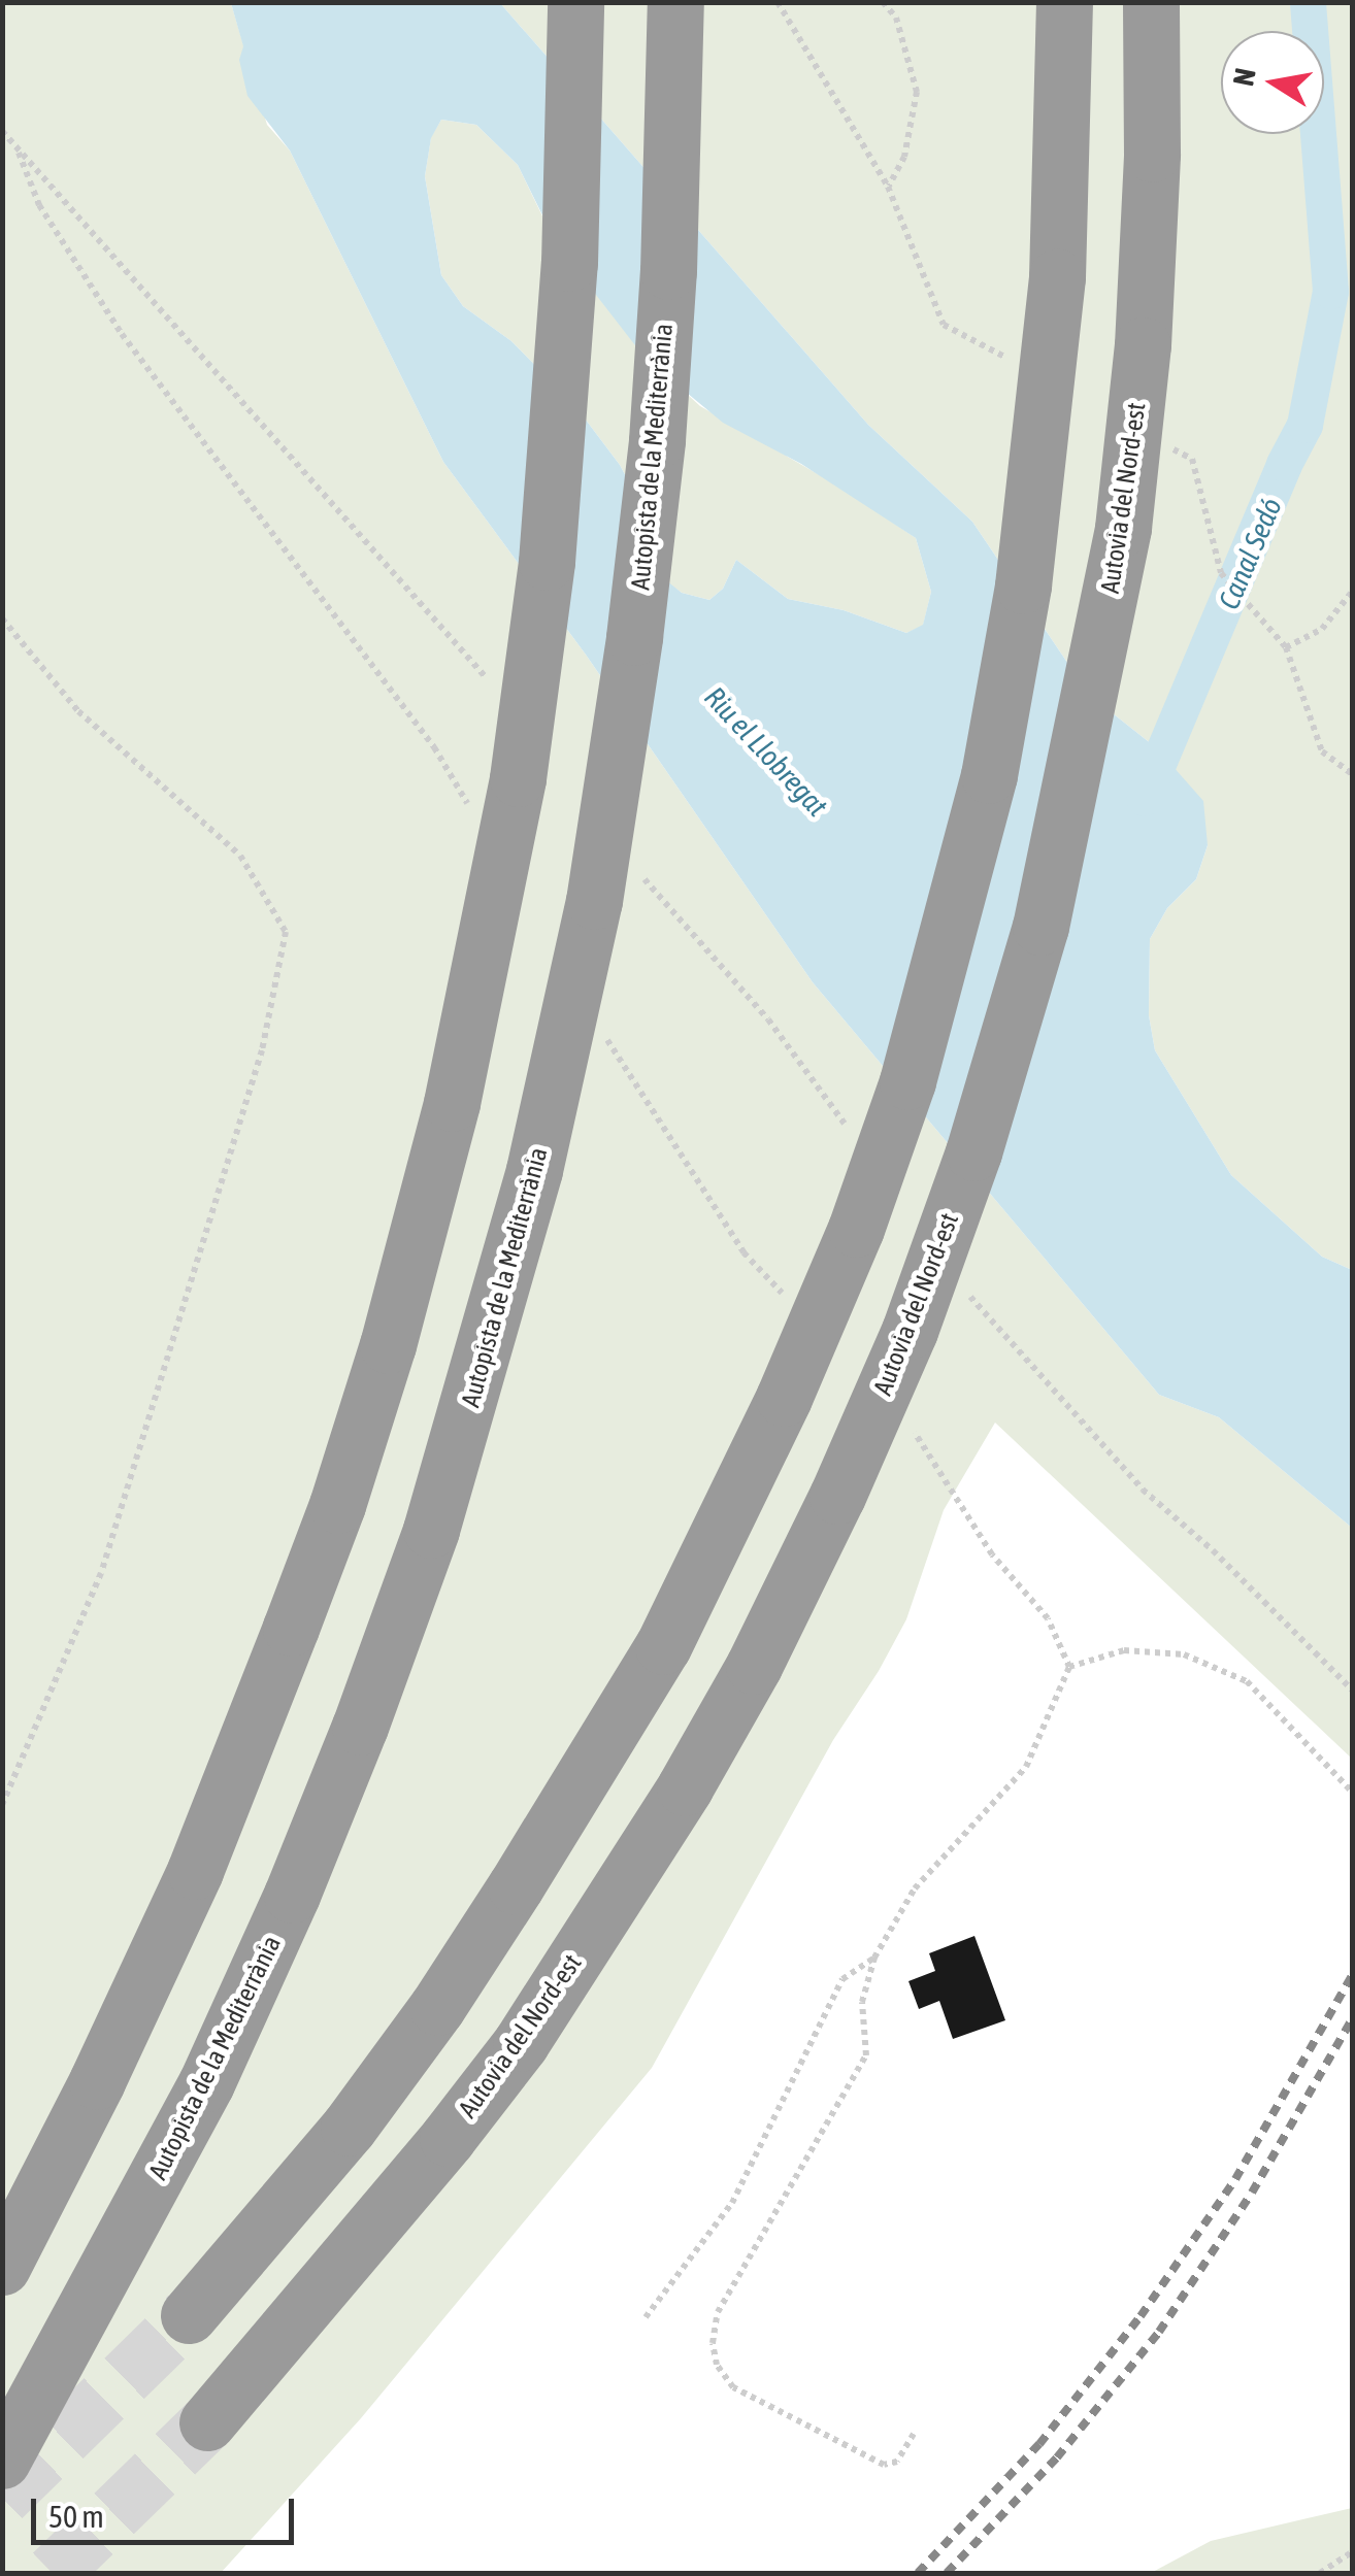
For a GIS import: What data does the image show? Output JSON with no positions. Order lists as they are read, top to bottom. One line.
{"streets":{"highway":["Autopista de la Mediterrània","Autovia del Nord-est"]},"water":["Canal Sedó","Riu el Llobregat"],"scale_bar":"50 m","north":"left"}
